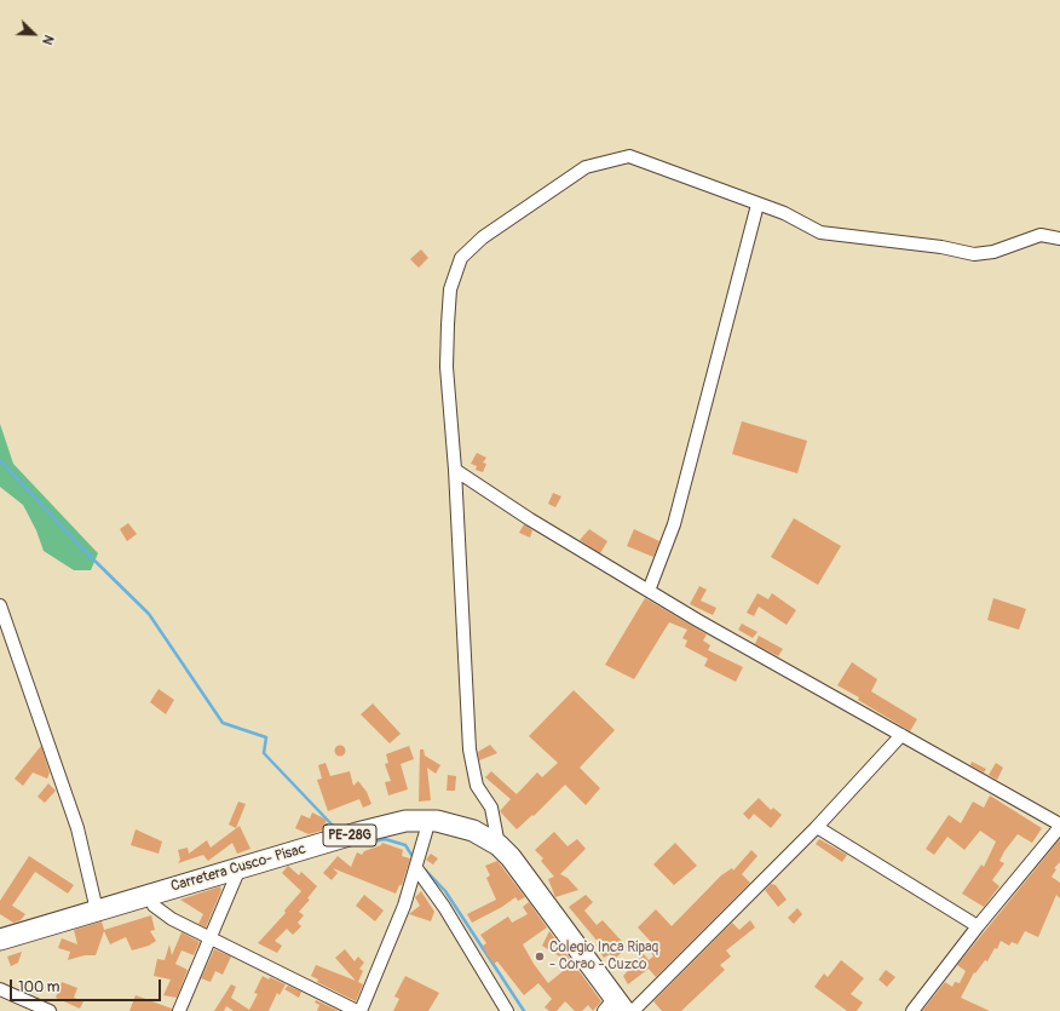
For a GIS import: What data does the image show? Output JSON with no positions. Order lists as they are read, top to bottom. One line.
{"streets":{"highway":["PE-28G","Carretera Cusco- Pisac"]},"places":["Colegio Inca Ripaq - Corao - Cuzco"],"scale_bar":"100 m","north":"bottom right"}
